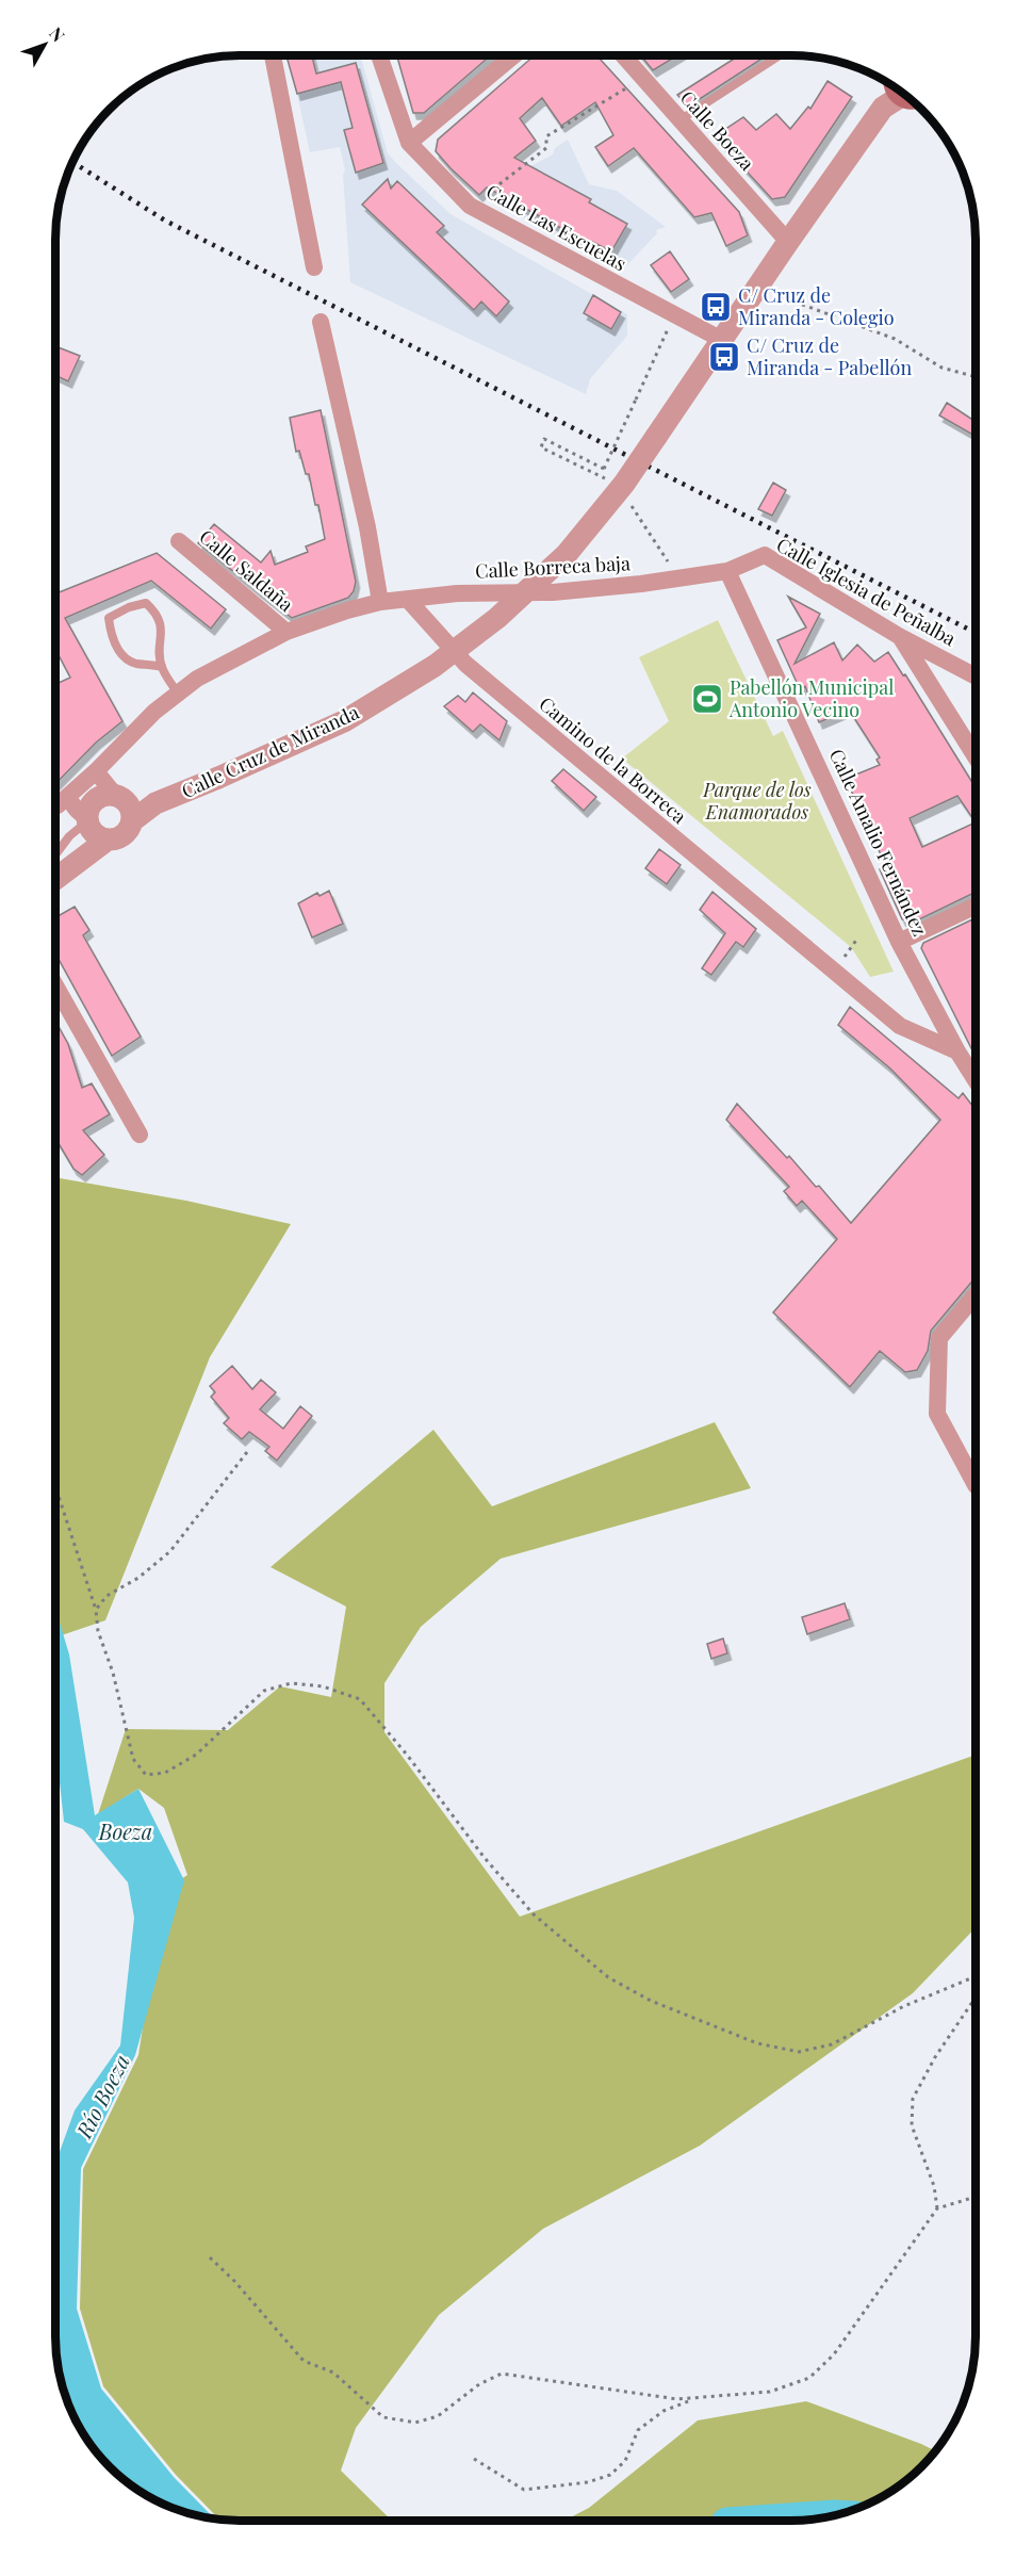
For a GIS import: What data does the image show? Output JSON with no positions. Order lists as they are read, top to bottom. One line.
{"streets":{"street":["Calle Boeza","Calle Las Escuelas","Calle Borreca baja","Calle Saldaña","Calle Iglesia de Peñalba","Calle Cruz de Miranda","Camino de la Borreca","Calle Amalio Fernández"]},"crossings":[["Calle Boeza","Calle Cruz de Miranda"],["Calle Las Escuelas","Calle Cruz de Miranda"],["Calle Borreca baja","Calle Saldaña"],["Calle Borreca baja","Calle Iglesia de Peñalba"],["Calle Borreca baja","Camino de la Borreca"],["Calle Borreca baja","Calle Amalio Fernández"],["Calle Iglesia de Peñalba","Calle Amalio Fernández"],["Camino de la Borreca","Calle Amalio Fernández"]],"water":["Boeza","Río Boeza"],"parks":["Parque de los Enamorados"],"places":{"bus stop":["C/ Cruz de Miranda - Colegio","C/ Cruz de Miranda - Pabellón"],"sports":["Pabellón Municipal Antonio Vecino"]},"north":"top right"}
